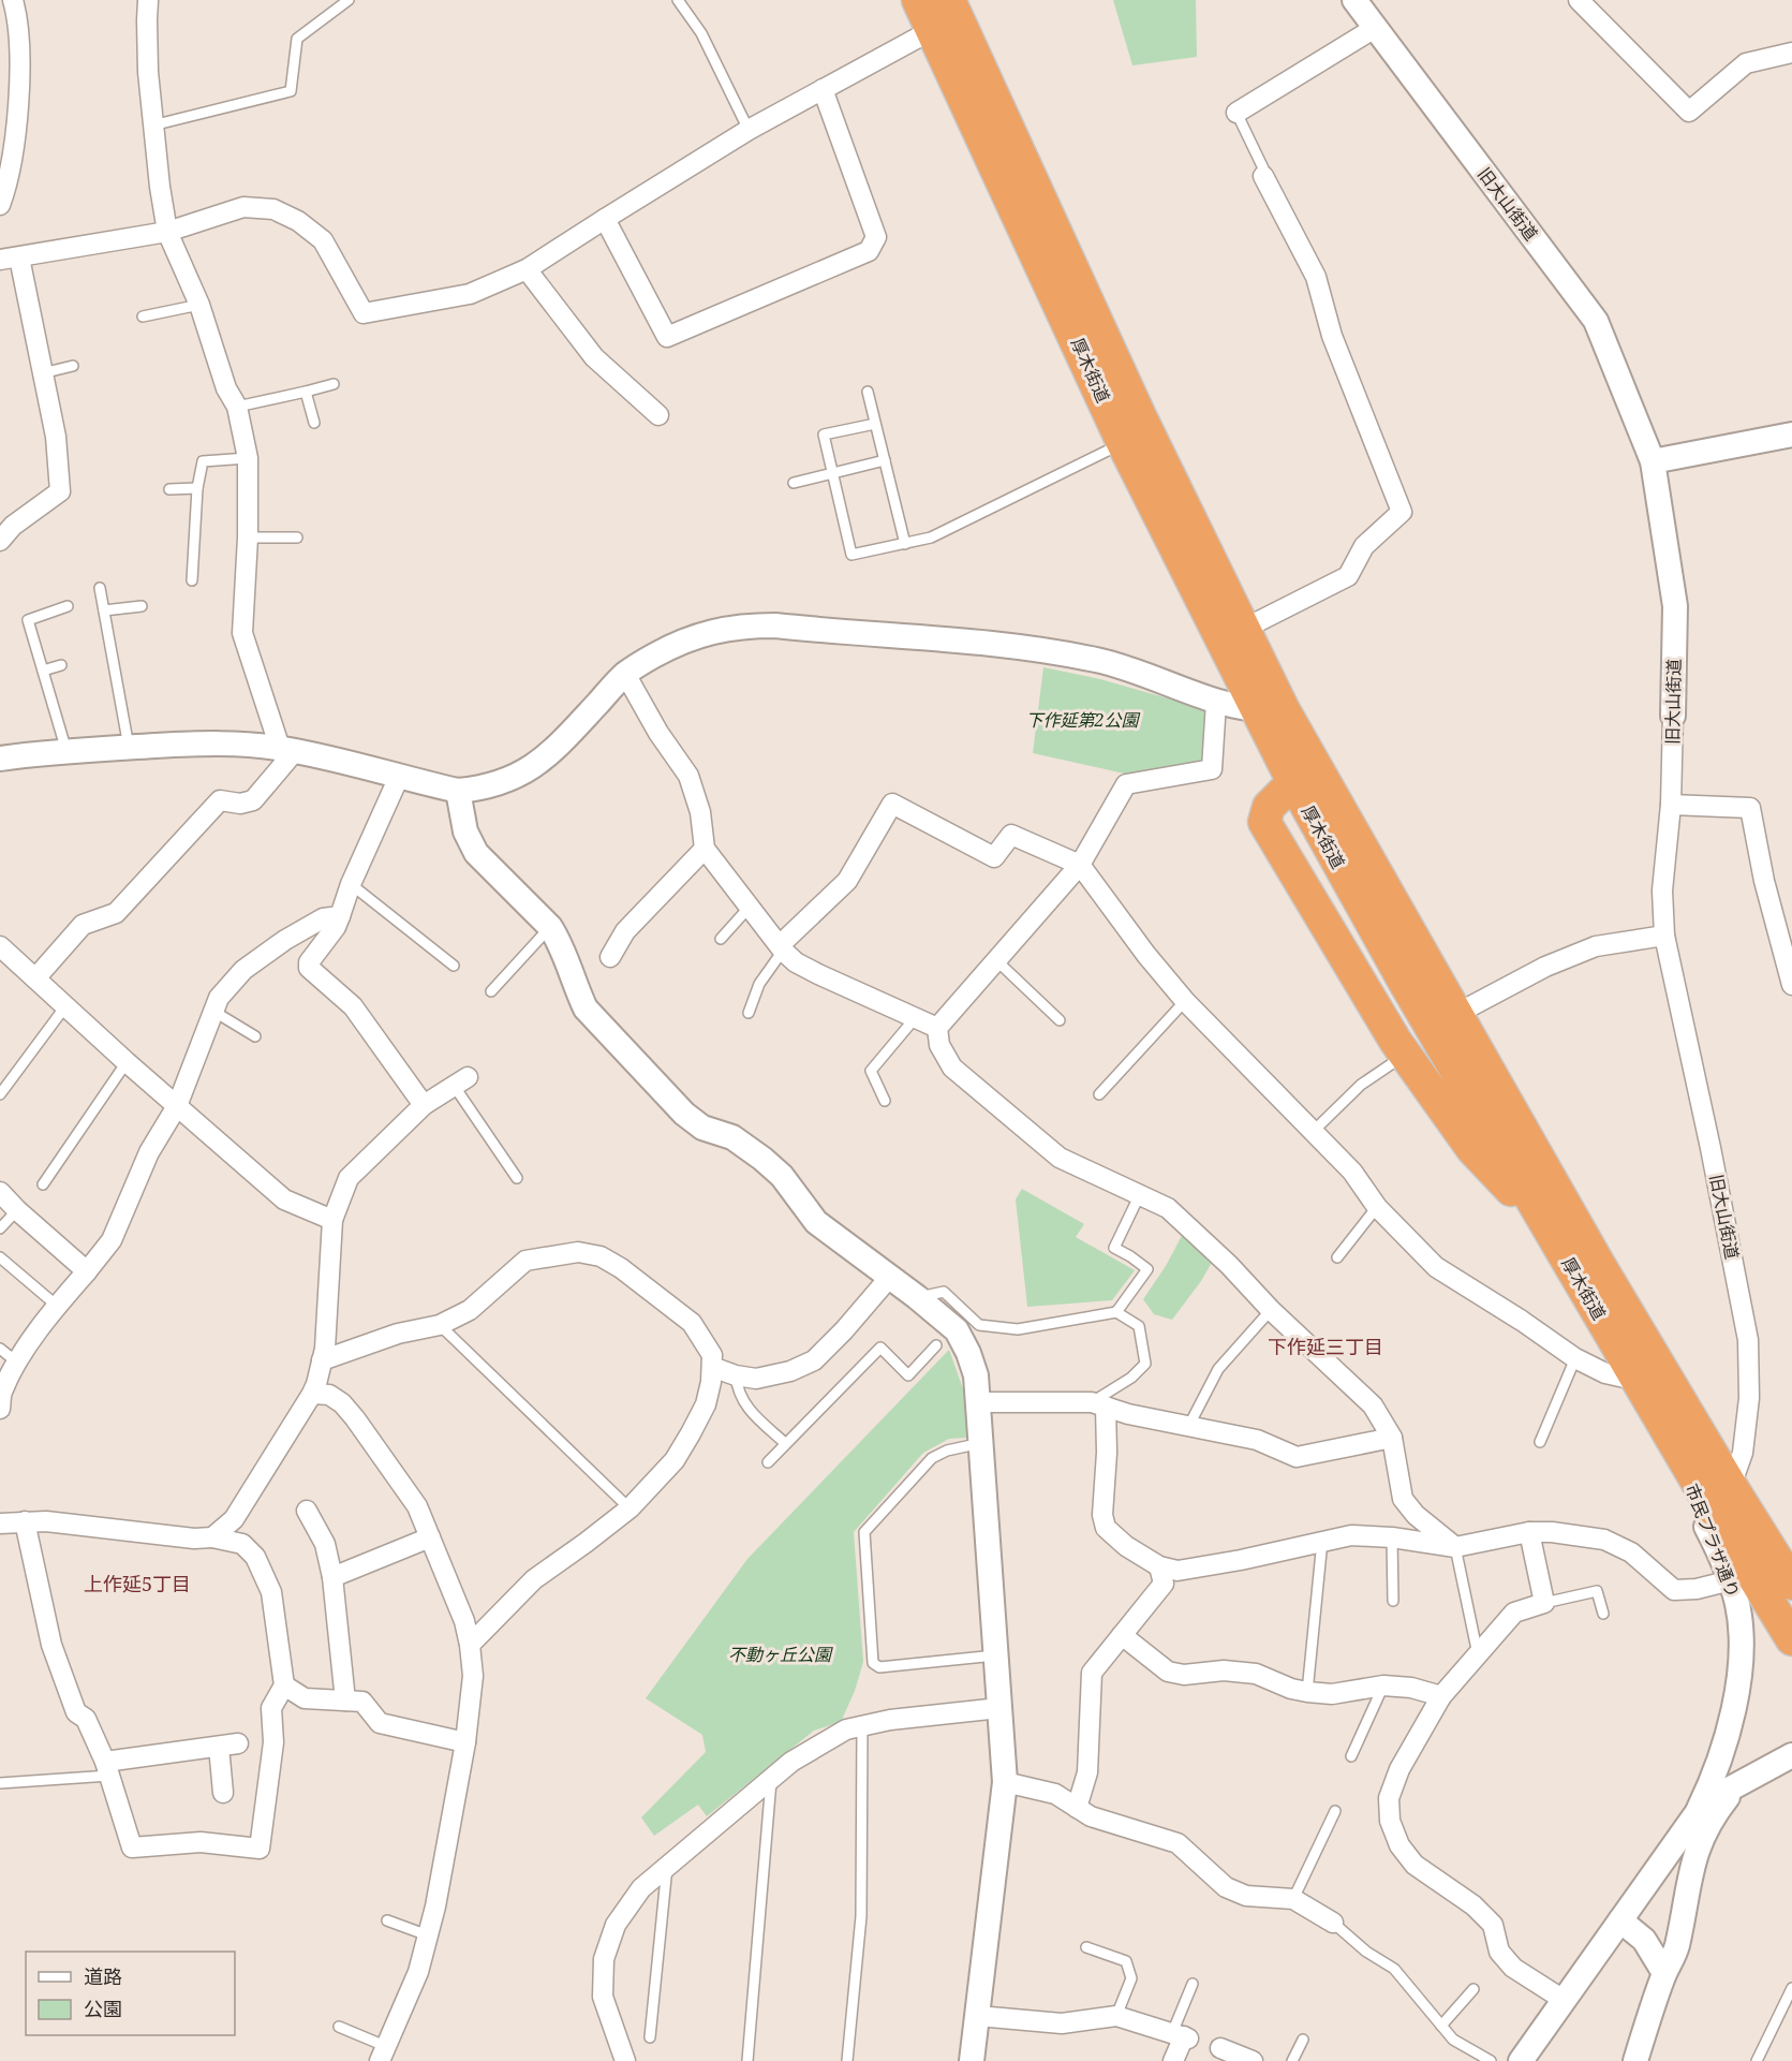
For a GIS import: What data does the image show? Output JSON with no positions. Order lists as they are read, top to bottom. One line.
{"streets":{"highway":["厚木街道"],"street":["旧大山街道","市民プラザ通り"]},"crossings":[["旧大山街道","厚木街道"],["厚木街道","市民プラザ通り"]],"districts":["下作延三丁目","上作延5丁目"],"parks":["下作延第2公園","不動ヶ丘公園"],"legend":["道路","公園"]}
